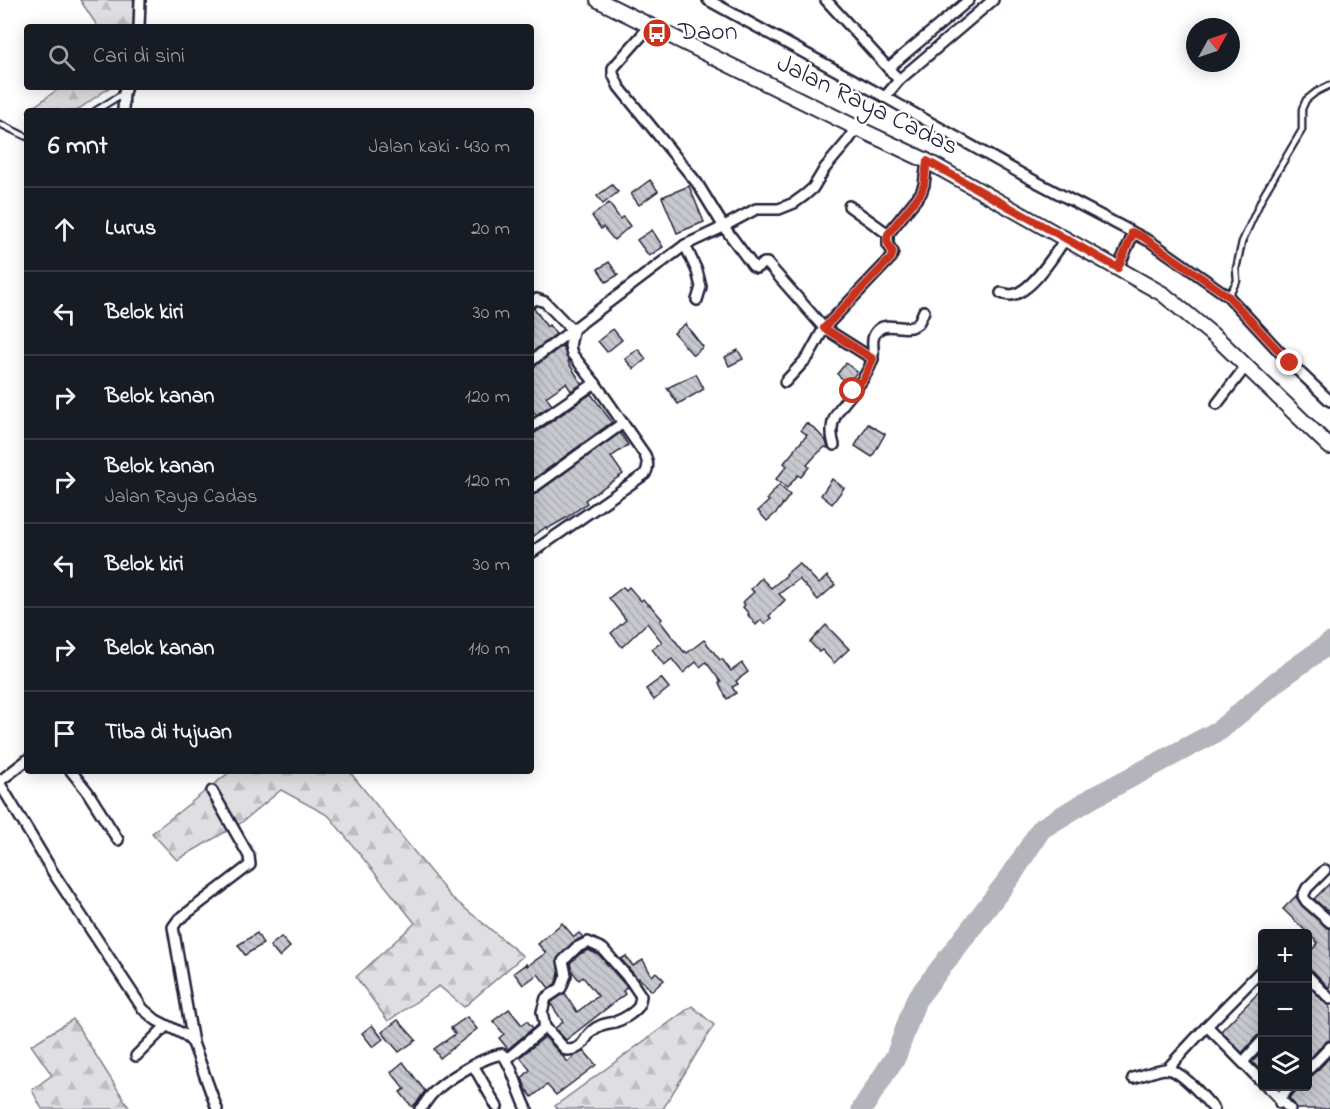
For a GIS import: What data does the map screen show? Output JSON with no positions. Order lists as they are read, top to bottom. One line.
{"streets":{"street":["Jalan Raya Cadas"]},"places":{"bus stop":["Daon"]},"north":"top right","page":{"search":"Cari di sini","heading":["6 mnt","Jalan kaki · 430 m"],"list":[["Lurus","20 m"],["Belok kiri","30 m"],["Belok kanan","120 m"],["Belok kanan","Jalan Raya Cadas","120 m"],["Belok kiri","30 m"],["Belok kanan","110 m"],"Tiba di tujuan"],"map_buttons":["+","−"]}}
